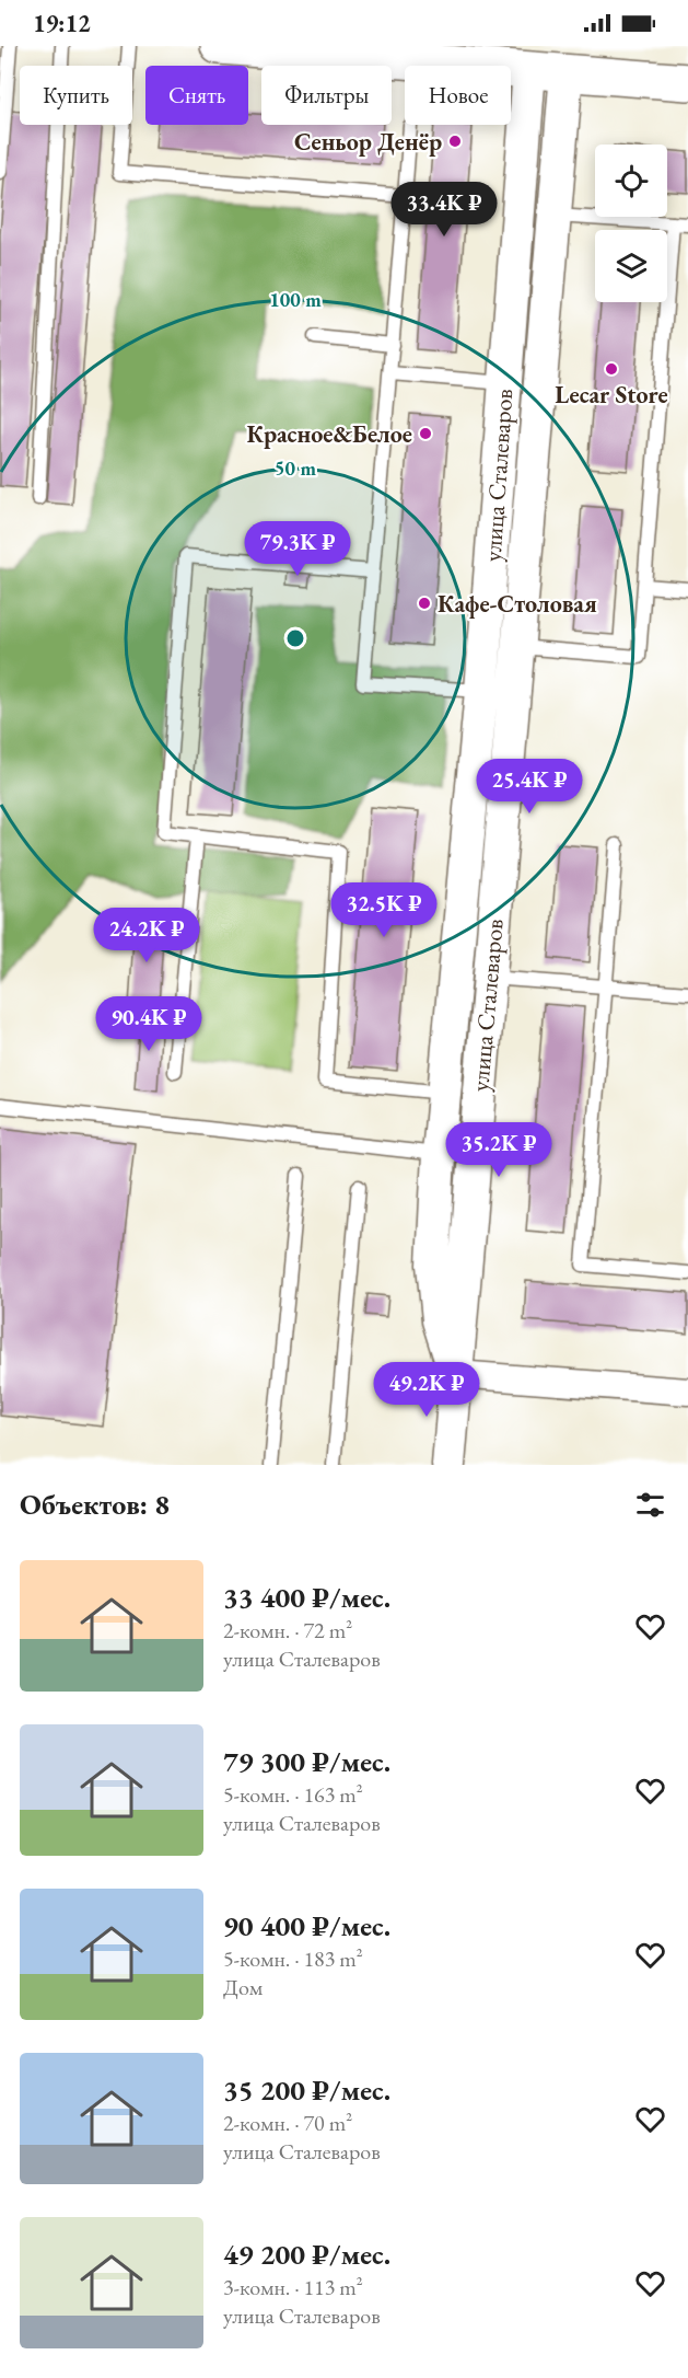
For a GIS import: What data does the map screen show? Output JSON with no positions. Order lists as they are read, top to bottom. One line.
{"streets":{"street":["улица Сталеваров"]},"places":["Сеньор Денёр","Lecar Store","Красное&Белое","Кафе-Столовая"],"page":{"status":"19:12","chip":["Купить","Снять","Фильтры","Новое"],"price":["33.4K ₽","79.3K ₽","25.4K ₽","32.5K ₽","24.2K ₽","90.4K ₽","35.2K ₽","49.2K ₽"],"heading":"Объектов: 8","list":[{"name":"33 400 ₽/мес.","note":"2-комн. · 72 m² · улица Сталеваров"},{"name":"79 300 ₽/мес.","note":"5-комн. · 163 m² · улица Сталеваров"},{"name":"90 400 ₽/мес.","note":"5-комн. · 183 m² · Дом"},{"name":"35 200 ₽/мес.","note":"2-комн. · 70 m² · улица Сталеваров"},{"name":"49 200 ₽/мес.","note":"3-комн. · 113 m² · улица Сталеваров"}]},"rings":["100 m","50 m"]}
